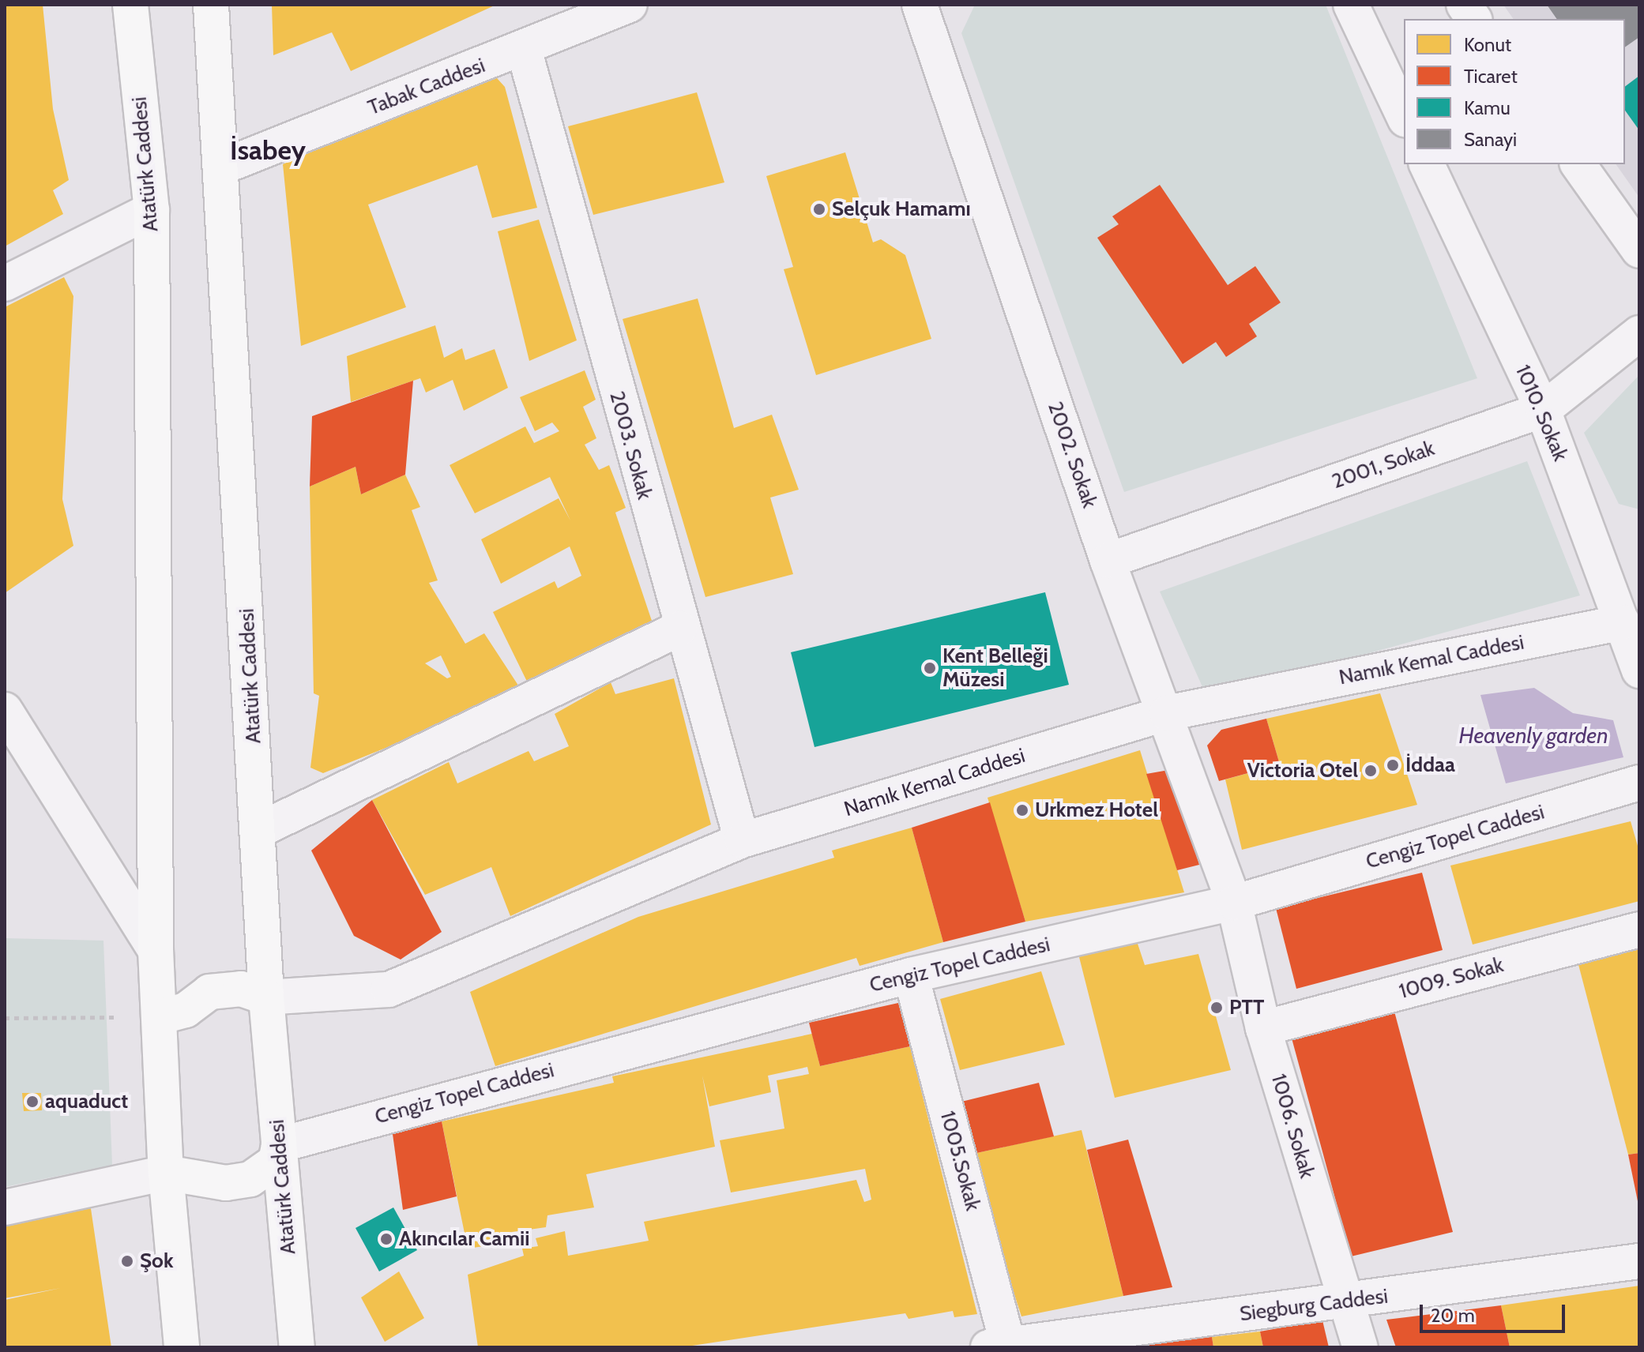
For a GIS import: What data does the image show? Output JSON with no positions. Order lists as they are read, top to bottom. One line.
{"streets":{"highway":["Atatürk Caddesi"],"street":["Tabak Caddesi","1010. Sokak","2003. Sokak","2002. Sokak","2001, Sokak","Namık Kemal Caddesi","Cengiz Topel Caddesi","1009. Sokak","1006. Sokak","1005.Sokak","Siegburg Caddesi"]},"crossings":[["Tabak Caddesi","Atatürk Caddesi"],["Tabak Caddesi","2003. Sokak"],["Atatürk Caddesi","Namık Kemal Caddesi"],["Atatürk Caddesi","Cengiz Topel Caddesi"],["1010. Sokak","2001, Sokak"],["1010. Sokak","Namık Kemal Caddesi"],["2003. Sokak","Namık Kemal Caddesi"],["2002. Sokak","2001, Sokak"],["2002. Sokak","Namık Kemal Caddesi"],["2002. Sokak","Cengiz Topel Caddesi"],["2002. Sokak","1006. Sokak"],["Cengiz Topel Caddesi","1006. Sokak"],["Cengiz Topel Caddesi","1005.Sokak"],["1009. Sokak","1006. Sokak"],["1006. Sokak","Siegburg Caddesi"],["1005.Sokak","Siegburg Caddesi"]],"districts":["İsabey"],"water":["Heavenly garden"],"places":["Selçuk Hamamı","Kent Belleği Müzesi","İddaa","Victoria Otel","Urkmez Hotel","PTT","aquaduct","Akıncılar Camii","Şok"],"legend":["Konut","Ticaret","Kamu","Sanayi"],"scale_bar":"20 m"}
